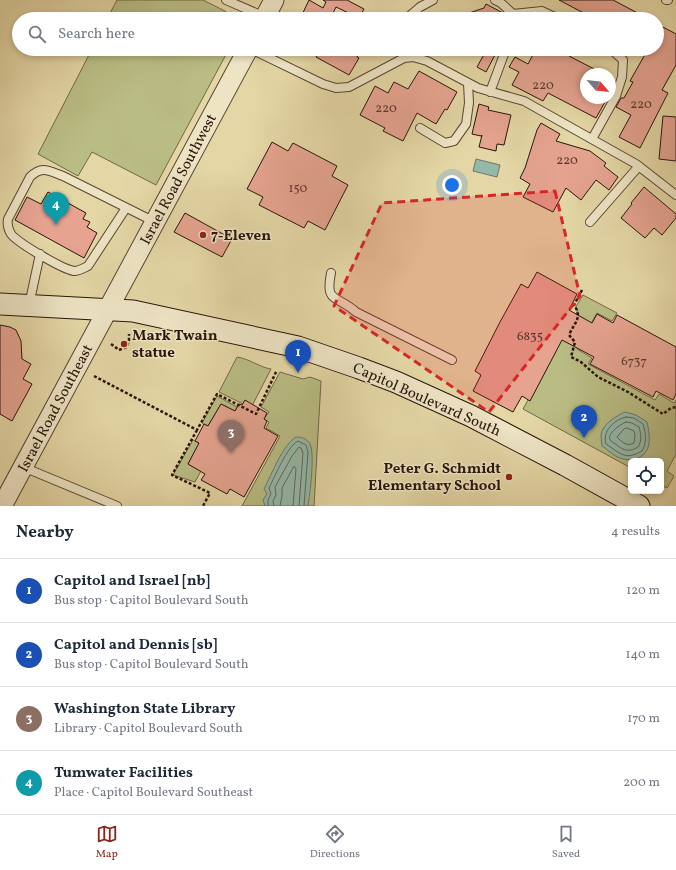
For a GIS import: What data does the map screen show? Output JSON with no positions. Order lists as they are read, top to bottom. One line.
{"streets":{"main road":["Capitol Boulevard South"],"street":["Israel Road Southwest","Israel Road Southeast"]},"crossings":[["Israel Road Southwest","Capitol Boulevard South"],["Israel Road Southwest","Israel Road Southeast"],["Capitol Boulevard South","Israel Road Southeast"]],"places":["7-Eleven","Mark Twain statue","Peter G. Schmidt Elementary School"],"house_numbers":["220","220","220","220","150","6835","6737"],"north":"bottom right","page":{"search":"Search here","pins":["4","1","2","3"],"heading":["Nearby","4 results"],"list":[{"mark":"1","name":"Capitol and Israel [nb]","note":"Bus stop · Capitol Boulevard South","value":"120 m"},{"mark":"2","name":"Capitol and Dennis [sb]","note":"Bus stop · Capitol Boulevard South","value":"140 m"},{"mark":"3","name":"Washington State Library","note":"Library · Capitol Boulevard South","value":"170 m"},{"mark":"4","name":"Tumwater Facilities","note":"Place · Capitol Boulevard Southeast","value":"200 m"}],"nav":["Map","Directions","Saved"]}}
